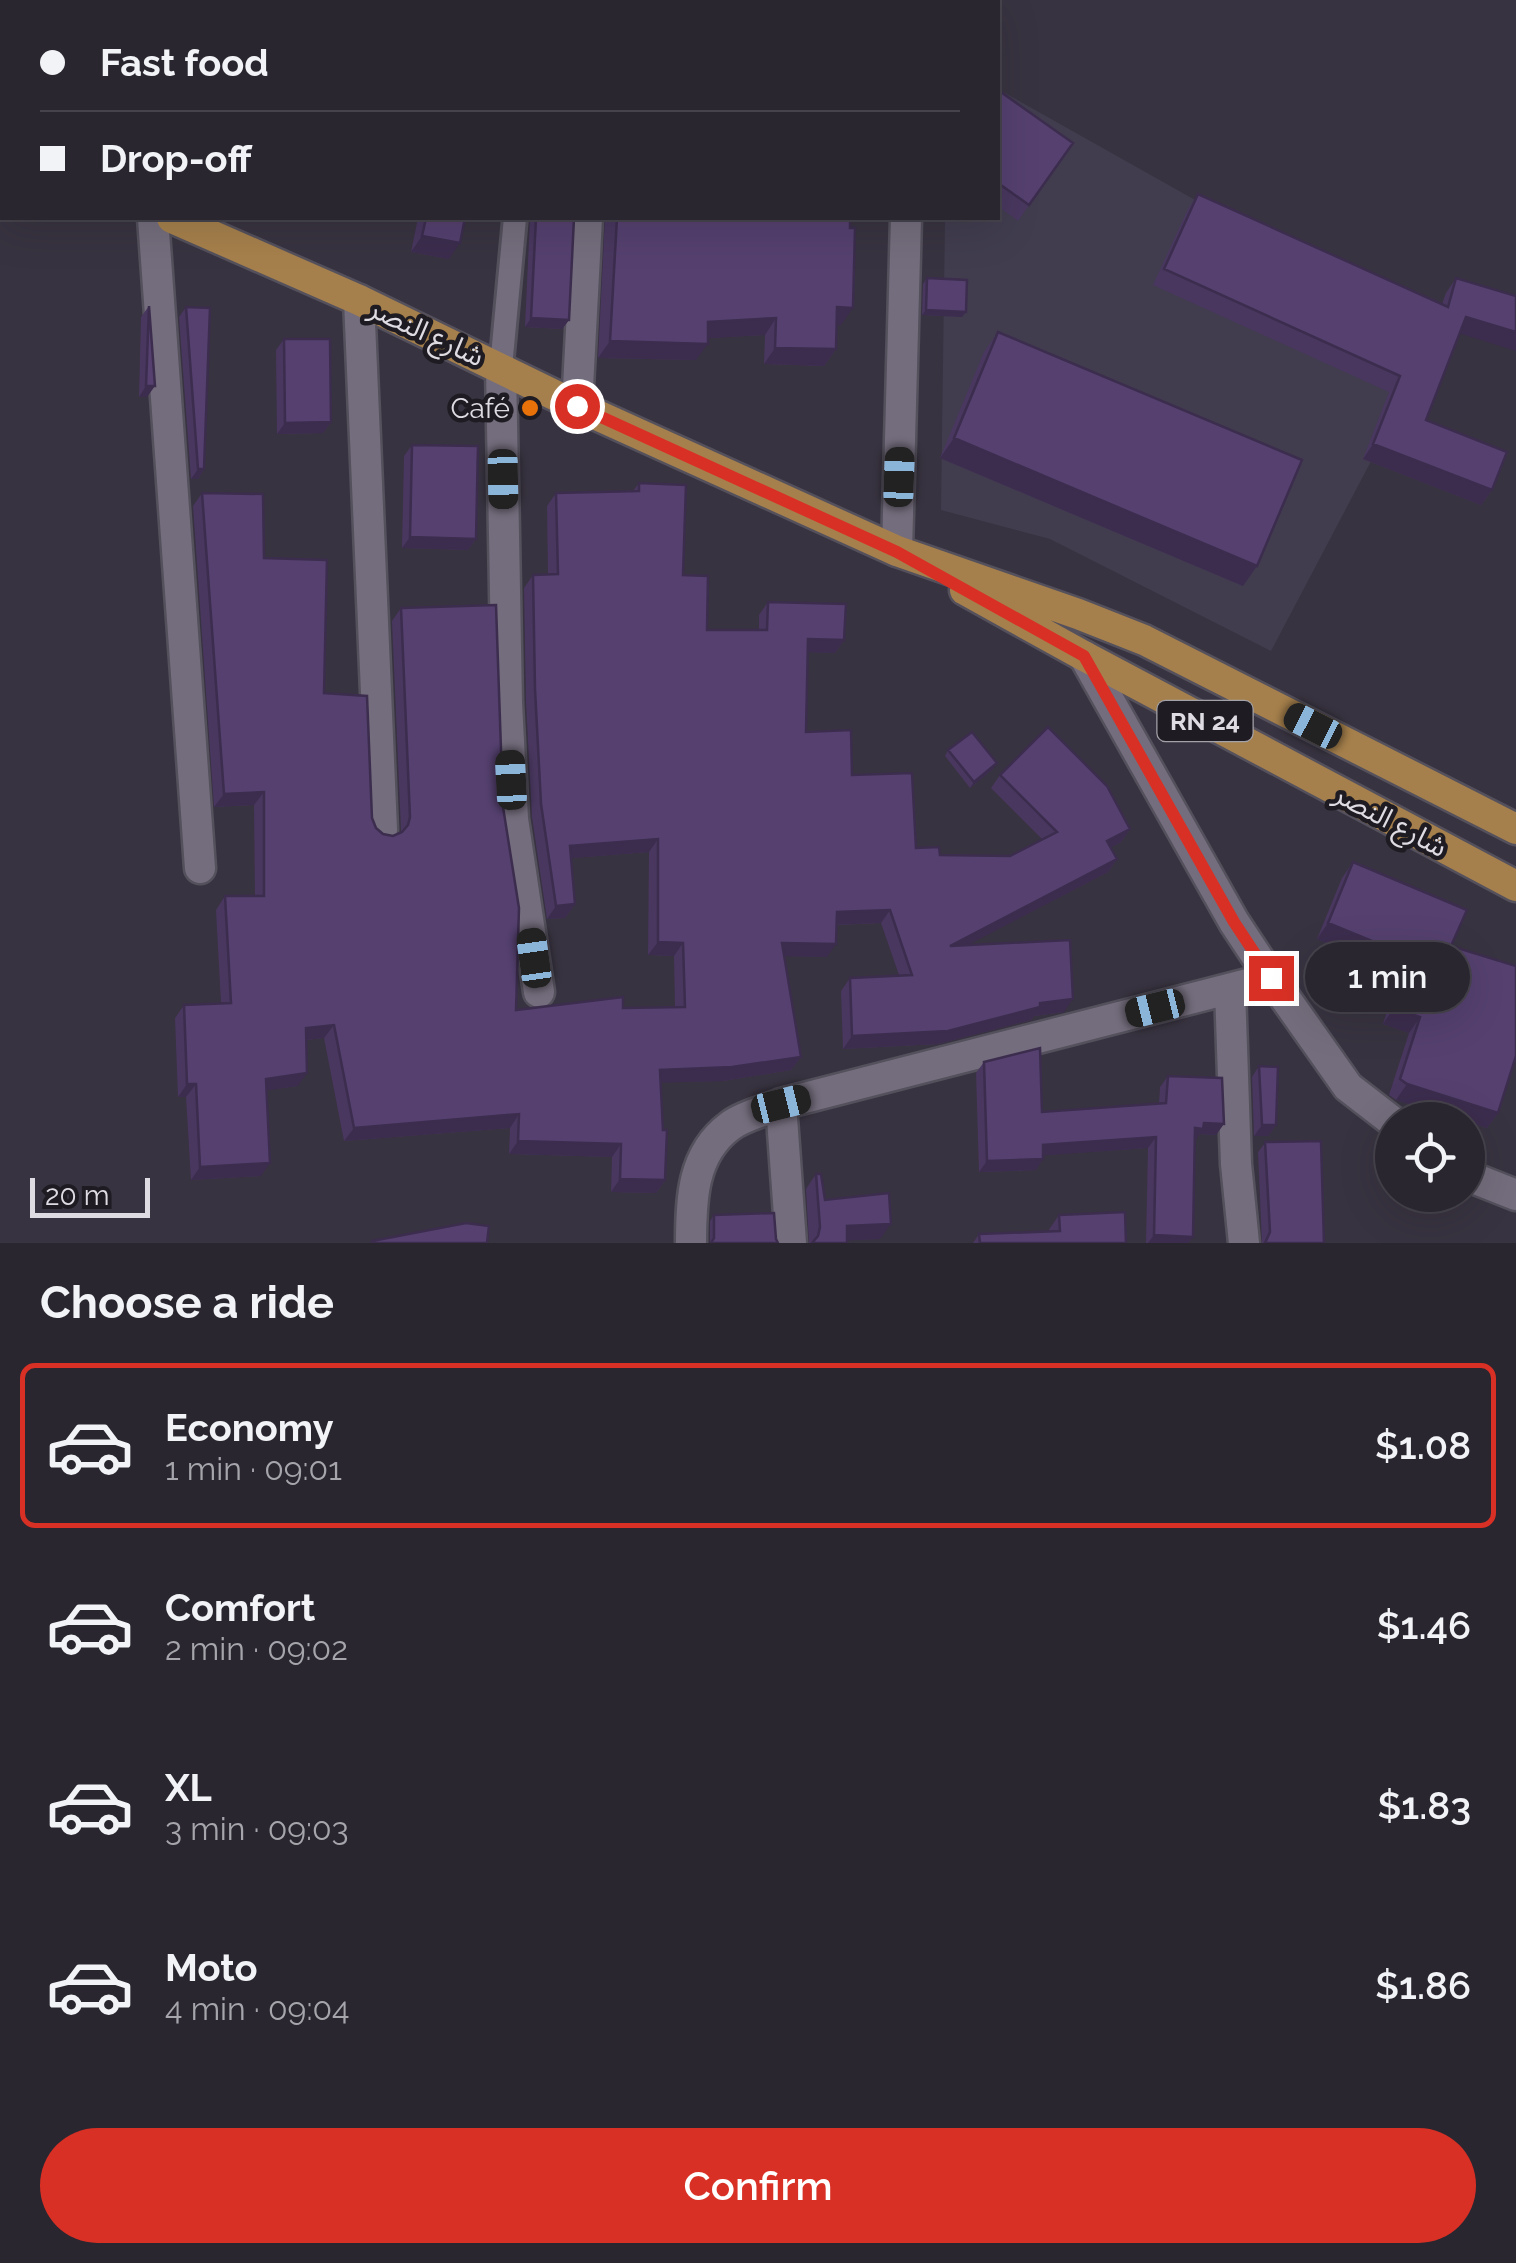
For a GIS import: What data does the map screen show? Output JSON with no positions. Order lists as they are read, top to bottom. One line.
{"streets":{"main road":["شارع النصر","RN 24"]},"places":["Café"],"scale_bar":"20 m","page":{"banner":["Fast food","Drop-off"],"bubble":"1 min","scale":"20 m","heading":"Choose a ride","list":[{"name":"Economy","note":"1 min · 09:01","value":"$1.08"},{"name":"Comfort","note":"2 min · 09:02","value":"$1.46"},{"name":"XL","note":"3 min · 09:03","value":"$1.83"},{"name":"Moto","note":"4 min · 09:04","value":"$1.86"}],"buttons":"Confirm"}}
